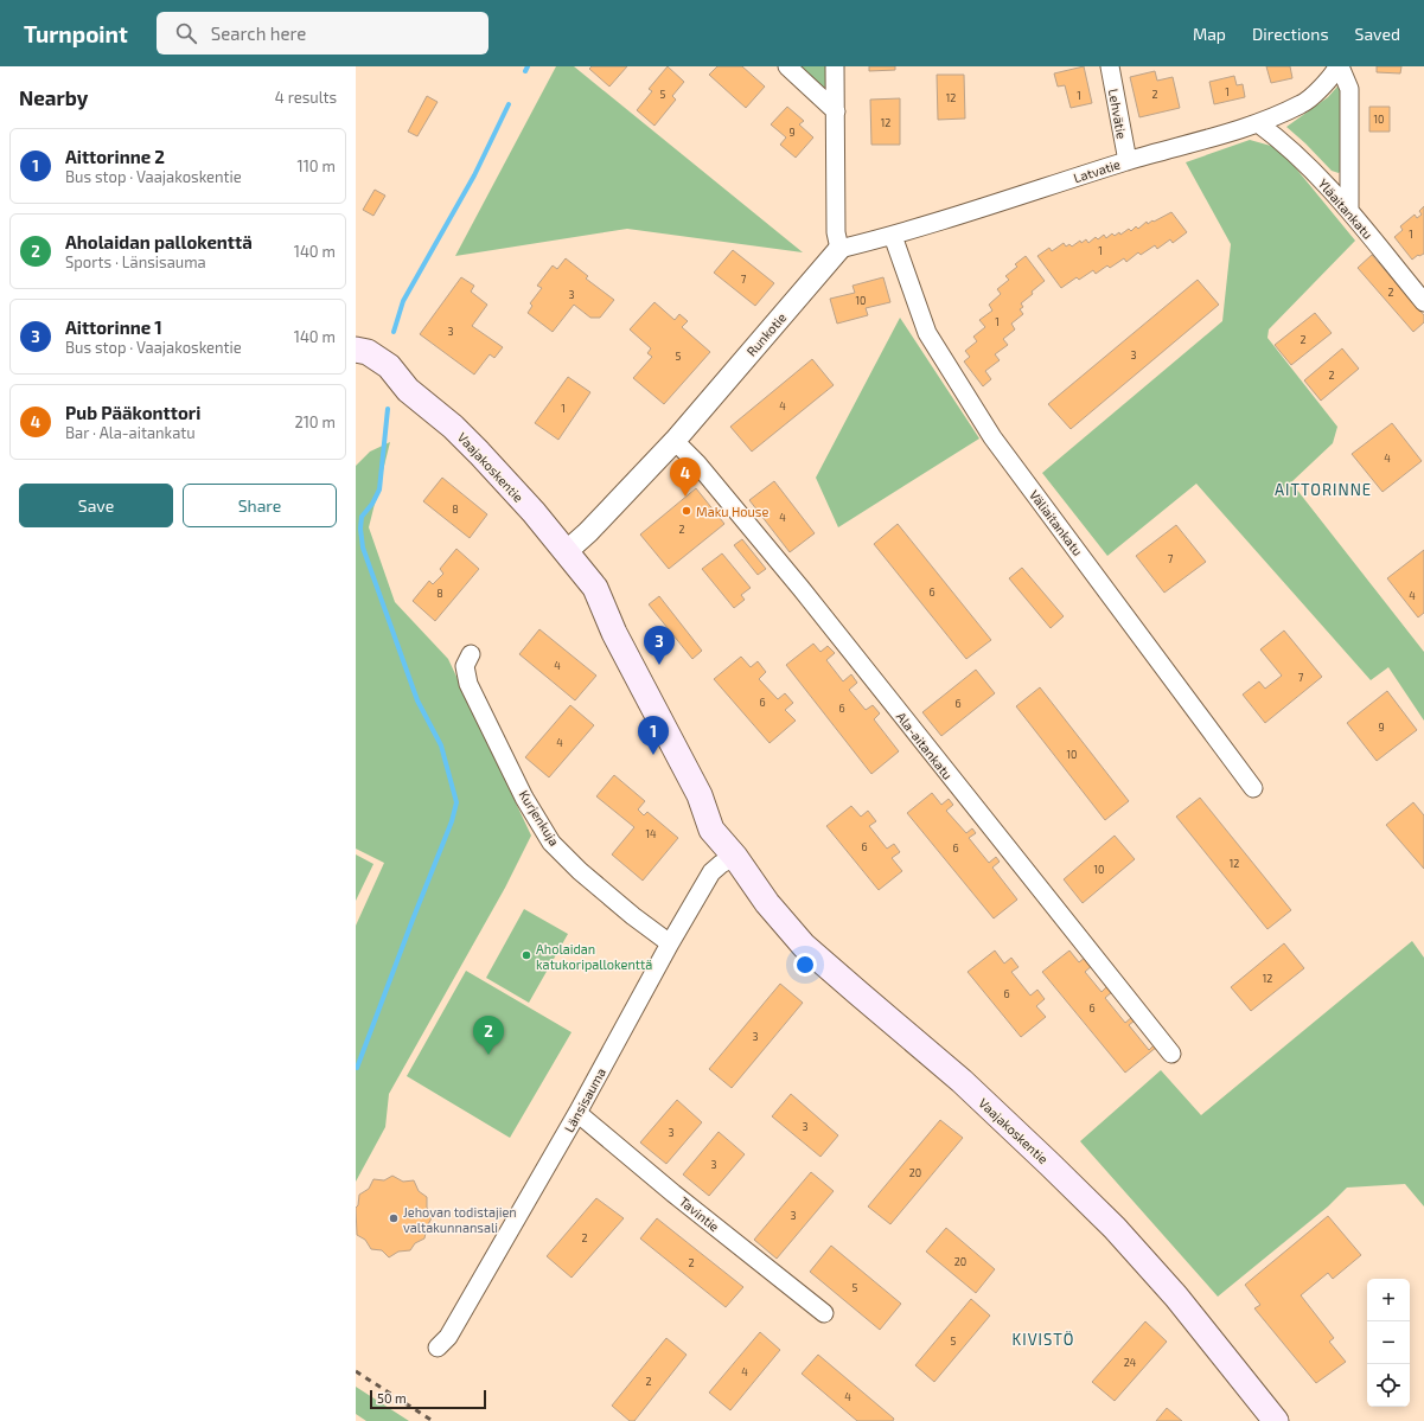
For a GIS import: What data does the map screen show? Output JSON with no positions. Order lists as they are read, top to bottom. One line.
{"streets":{"main road":["Vaajakoskentie"],"street":["Lehvätie","Latvatie","Yläaitankatu","Runkotie","Väliaitankatu","Ala-aitankatu","Kurjenkuja","Länsisauma","Tavintie"]},"crossings":[["Lehvätie","Latvatie"],["Latvatie","Yläaitankatu"],["Latvatie","Runkotie"],["Latvatie","Väliaitankatu"],["Runkotie","Vaajakoskentie"],["Runkotie","Ala-aitankatu"],["Vaajakoskentie","Länsisauma"],["Kurjenkuja","Länsisauma"],["Länsisauma","Tavintie"]],"districts":["AITTORINNE","KIVISTÖ"],"places":["Maku House","Aholaidan katukoripallokenttä","Jehovan todistajien valtakunnansali"],"house_numbers":["1","5","2","1","12","10","12","9","1","1","7","2","3","10","1","3","2","3","5","2","4","1","4","8","4","2","7","6","8","4","4","7","6","6","6","9","4","10","14","6","6","12","10","12","6","6","3","3","3","3","20","3","2","20","2","5","5","24","4","2","4"],"scale_bar":"50 m","page":{"header":"Turnpoint","search":"Search here","nav":["Map","Directions","Saved"],"heading":["Nearby","4 results"],"list":[{"mark":"1","name":"Aittorinne 2","note":"Bus stop · Vaajakoskentie","value":"110 m"},{"mark":"2","name":"Aholaidan pallokenttä","note":"Sports · Länsisauma","value":"140 m"},{"mark":"3","name":"Aittorinne 1","note":"Bus stop · Vaajakoskentie","value":"140 m"},{"mark":"4","name":"Pub Pääkonttori","note":"Bar · Ala-aitankatu","value":"210 m"}],"pins":["4","3","1","2"],"buttons":["Save","Share"],"map_buttons":["+","−"],"scale":"50 m"}}
